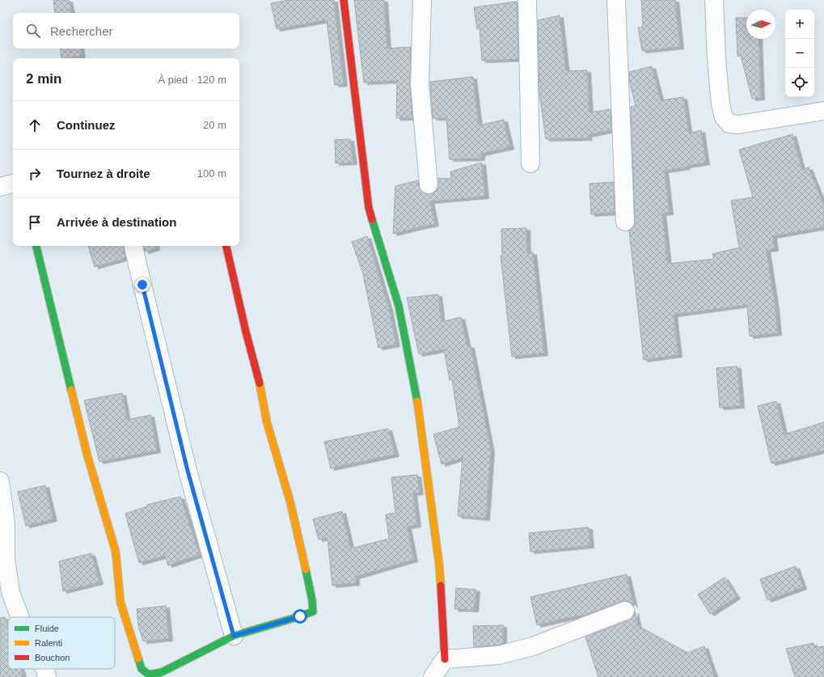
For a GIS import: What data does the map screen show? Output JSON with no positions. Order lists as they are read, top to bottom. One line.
{"legend":["Fluide","Ralenti","Bouchon"],"north":"right","page":{"map_buttons":["+","−"],"search":"Rechercher","heading":["2 min","À pied · 120 m"],"list":[["Continuez","20 m"],["Tournez à droite","100 m"],"Arrivée à destination"]}}
